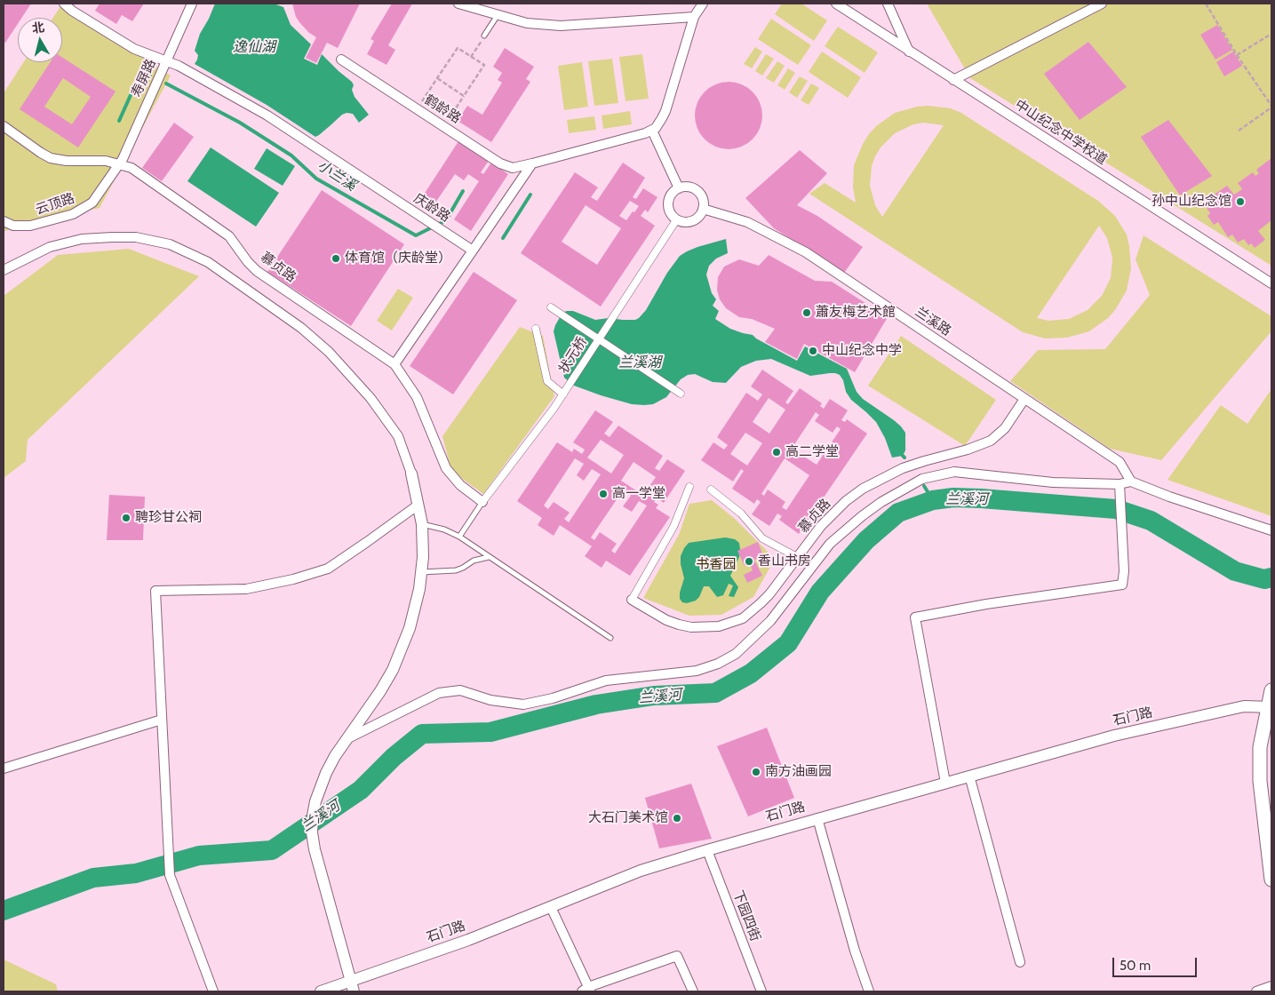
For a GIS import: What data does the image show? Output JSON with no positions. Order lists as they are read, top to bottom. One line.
{"streets":{"street":["寿屏路","鹤龄路","中山纪念中学校道","云顶路","庆龄路","慕贞路","兰溪路","状元桥","石门路","下园四街"]},"crossings":[["寿屏路","云顶路"],["寿屏路","庆龄路"],["寿屏路","慕贞路"],["云顶路","慕贞路"],["慕贞路","兰溪路"],["慕贞路","状元桥"],["兰溪路","状元桥"],["石门路","下园四街"]],"water":["逸仙湖","小兰溪","兰溪湖","兰溪河"],"parks":["书香园"],"places":["孙中山纪念馆","体育馆（庆龄堂）","蕭友梅艺术館","中山纪念中学","高二学堂","高一学堂","聘珍甘公祠","香山书房","南方油画园","大石门美术馆"],"scale_bar":"50 m","north":"top"}
